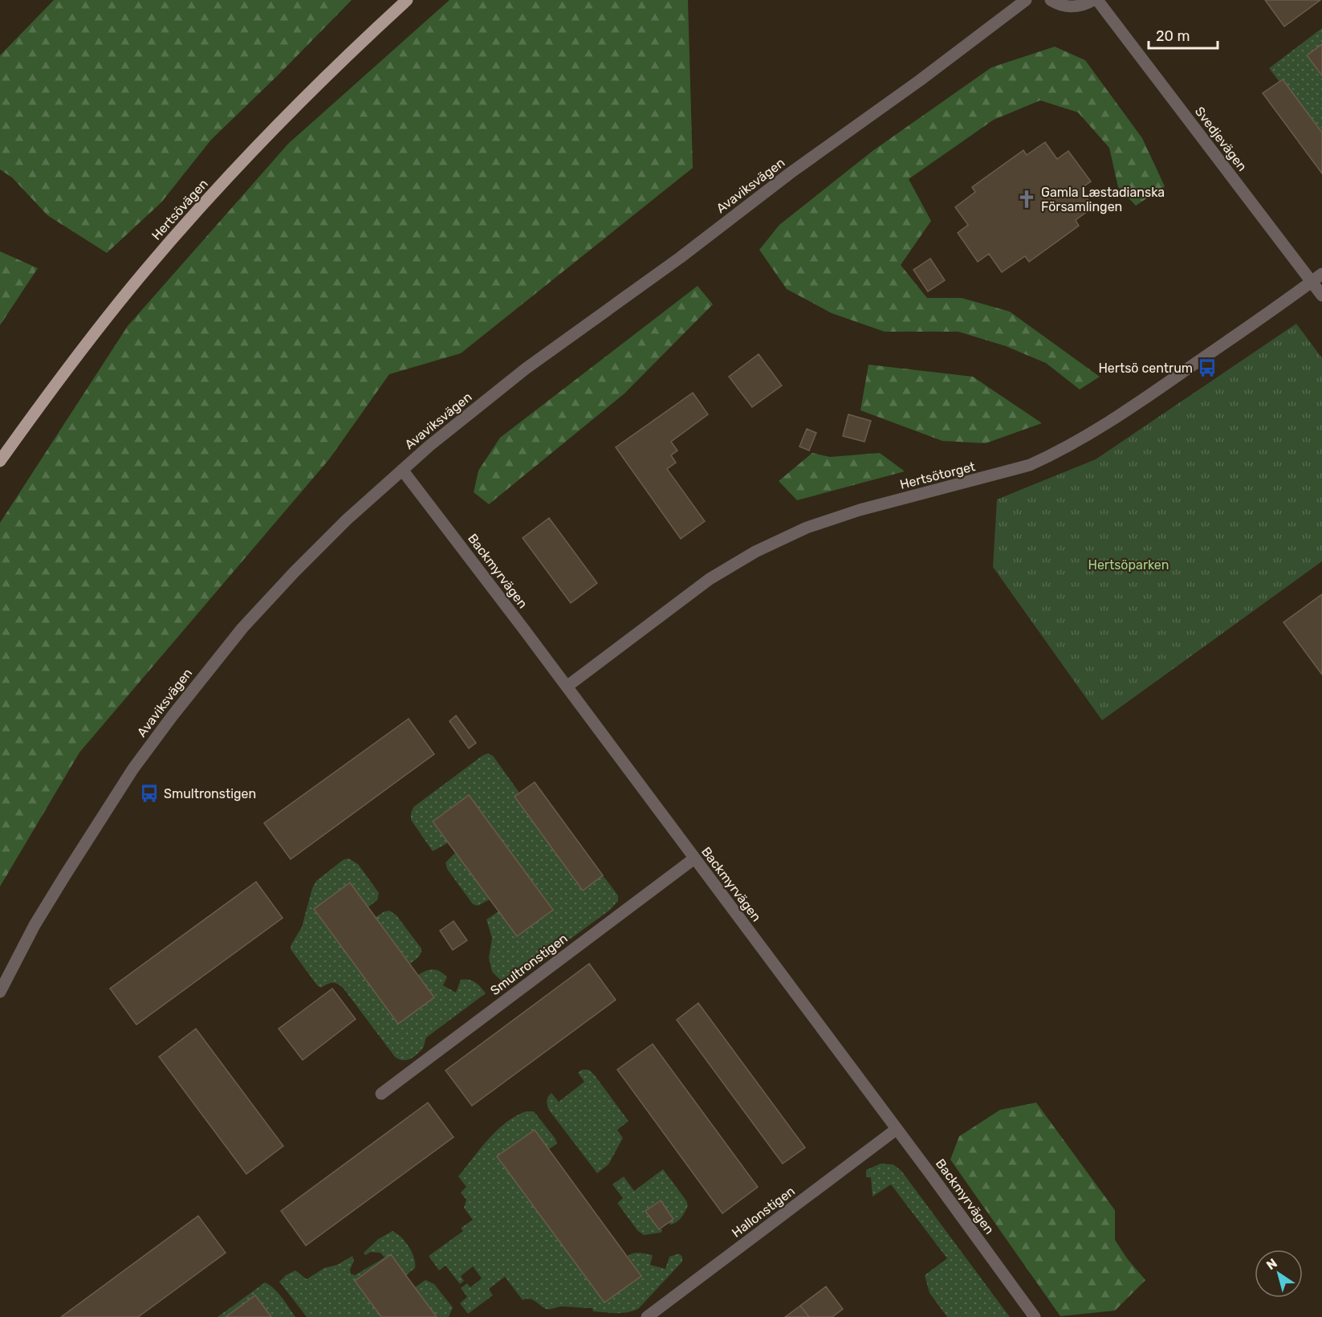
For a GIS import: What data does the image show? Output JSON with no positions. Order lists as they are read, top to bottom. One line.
{"streets":{"main road":["Hertsövägen"],"street":["Svedjevägen","Avaviksvägen","Hertsötorget","Backmyrvägen","Smultronstigen","Hallonstigen"]},"crossings":[["Svedjevägen","Hertsötorget"],["Avaviksvägen","Backmyrvägen"],["Hertsötorget","Backmyrvägen"],["Backmyrvägen","Smultronstigen"],["Backmyrvägen","Hallonstigen"]],"parks":["Hertsöparken"],"places":{"church":["Gamla Læstadianska Församlingen"],"bus stop":["Hertsö centrum","Smultronstigen"]},"scale_bar":"20 m","north":"top left"}
